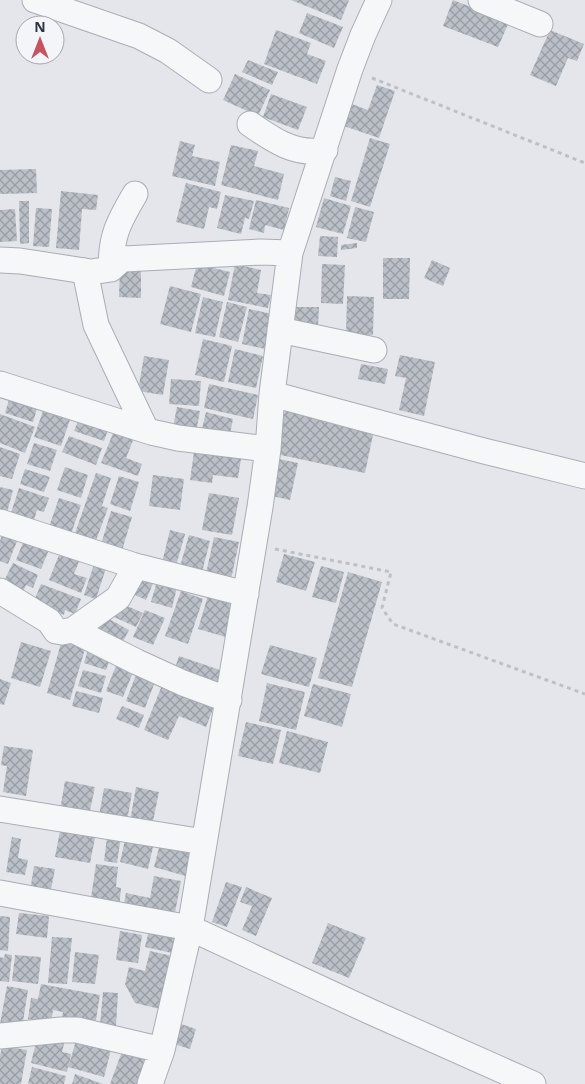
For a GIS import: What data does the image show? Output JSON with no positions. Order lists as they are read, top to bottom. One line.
{"north":"top"}
